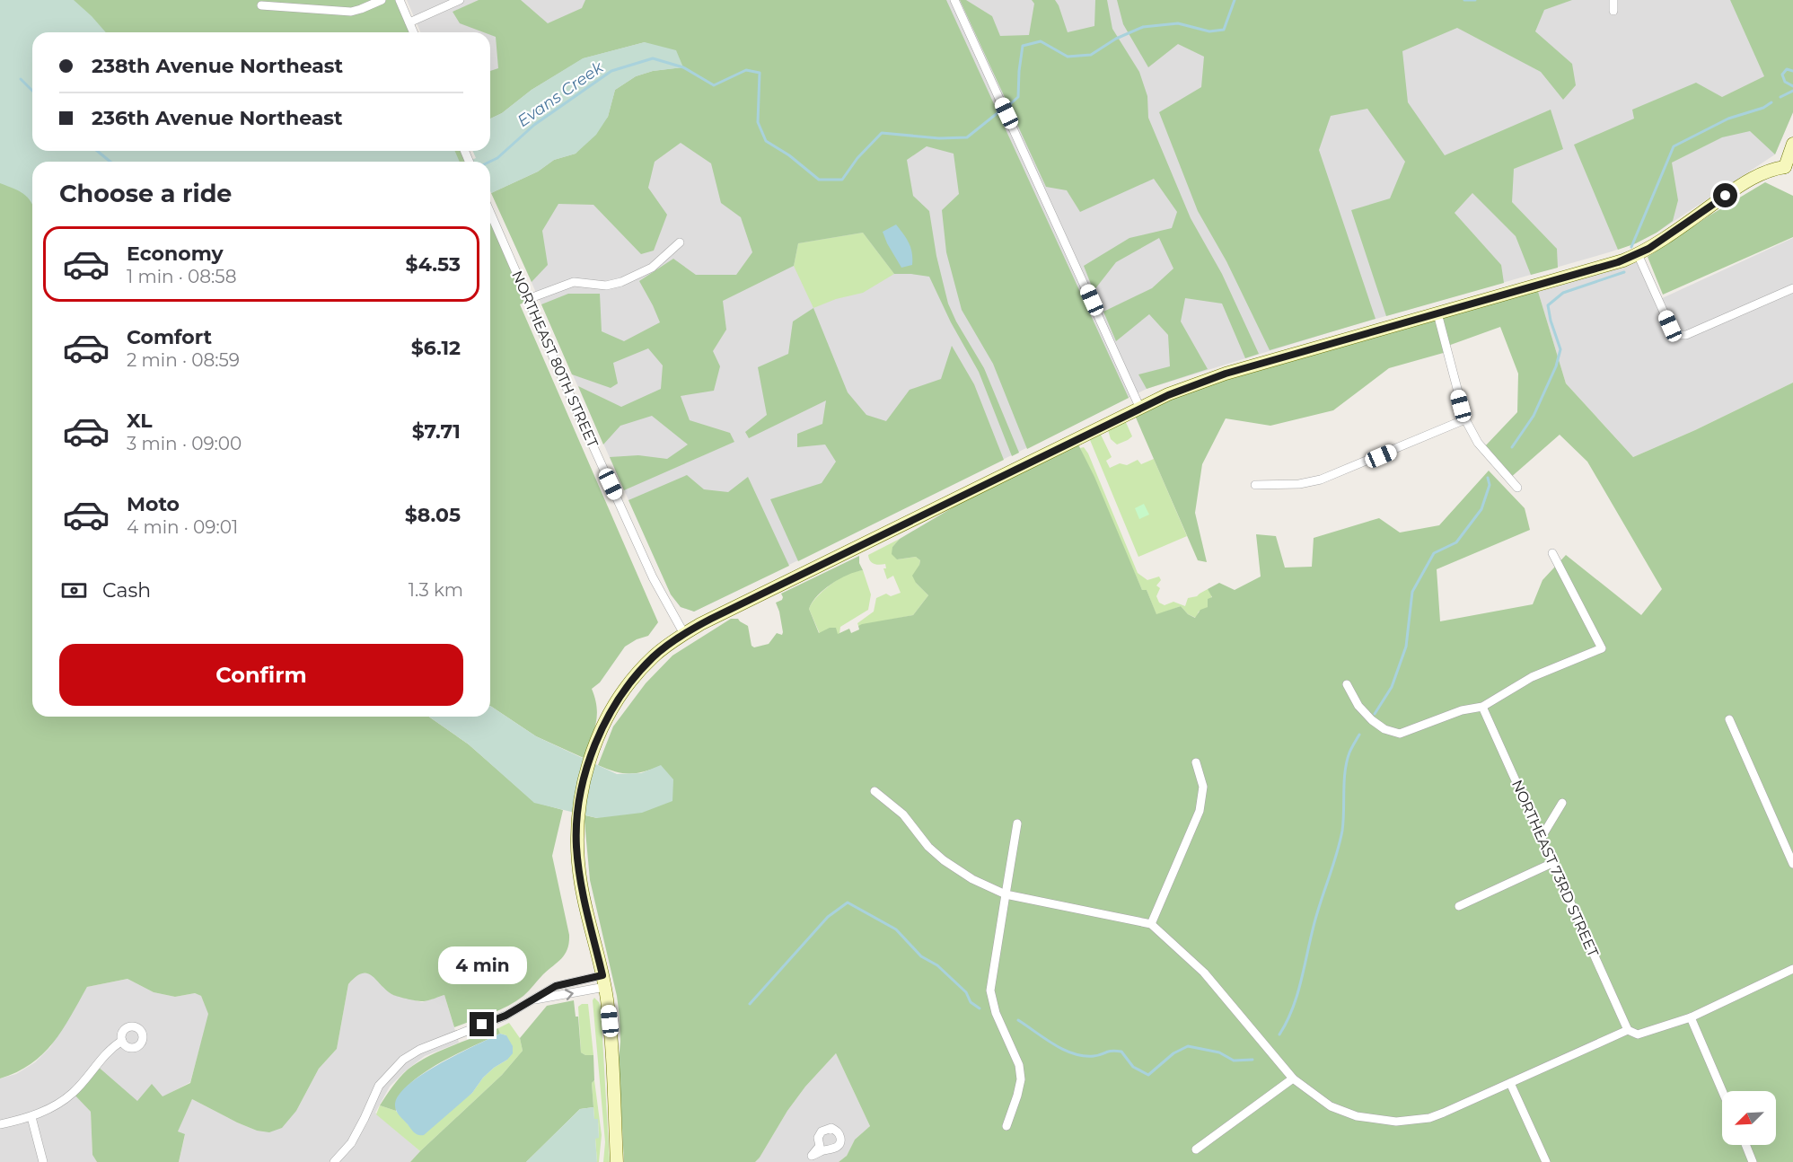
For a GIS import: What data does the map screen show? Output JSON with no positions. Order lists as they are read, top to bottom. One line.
{"streets":{"street":["NORTHEAST 80TH STREET","NORTHEAST 73RD STREET"]},"water":["Evans Creek"],"north":"bottom left","page":{"banner":["238th Avenue Northeast","236th Avenue Northeast"],"heading":"Choose a ride","list":[{"name":"Economy","note":"1 min · 08:58","value":"$4.53"},{"name":"Comfort","note":"2 min · 08:59","value":"$6.12"},{"name":"XL","note":"3 min · 09:00","value":"$7.71"},{"name":"Moto","note":"4 min · 09:01","value":"$8.05"}],"pay":["Cash","1.3 km"],"buttons":"Confirm","bubble":"4 min"}}
